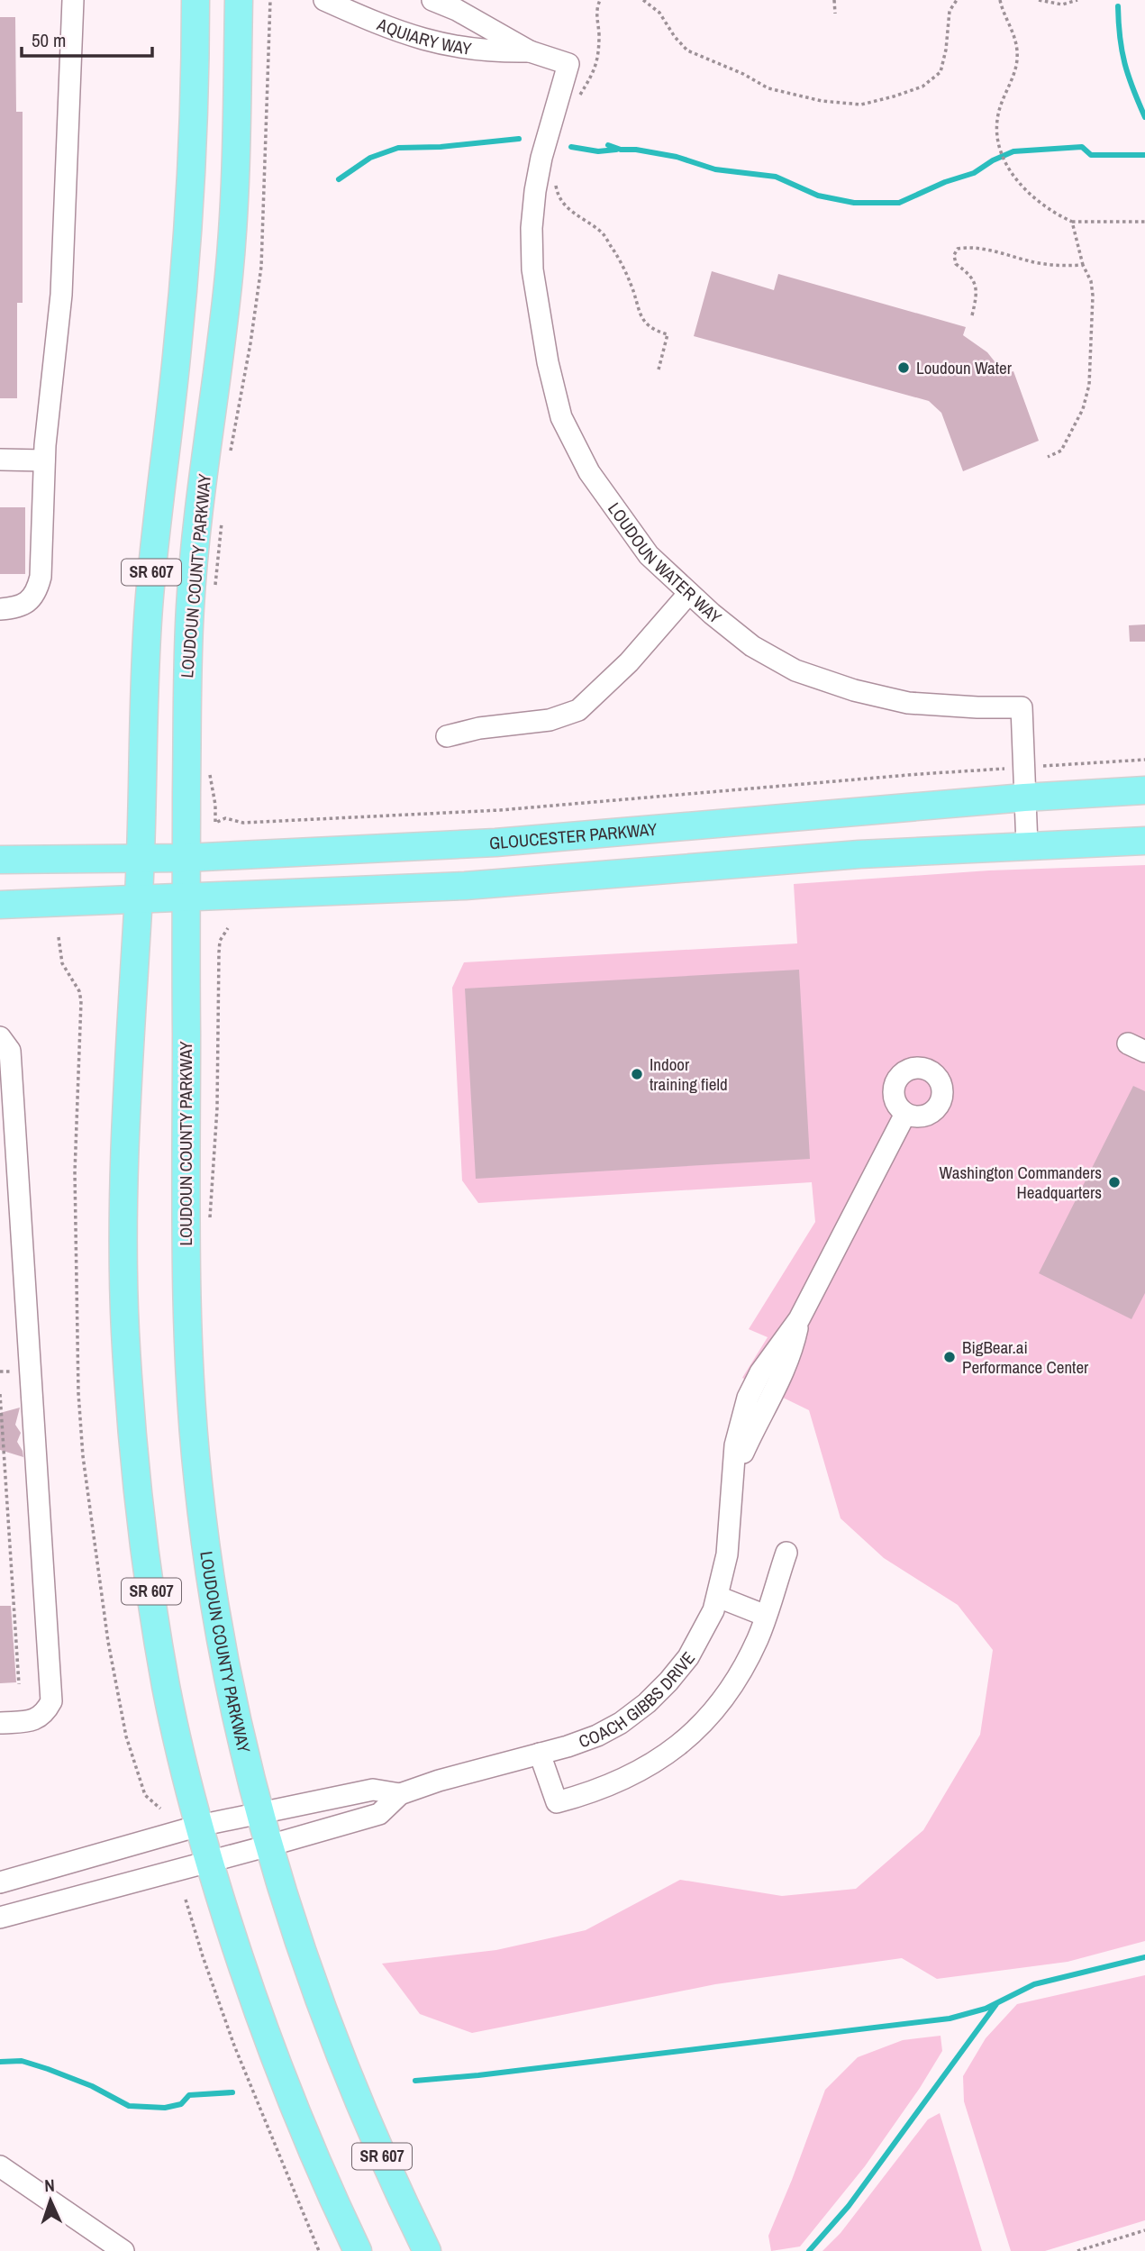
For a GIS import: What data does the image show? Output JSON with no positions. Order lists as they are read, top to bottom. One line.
{"streets":{"main road":["SR 607","LOUDOUN COUNTY PARKWAY","GLOUCESTER PARKWAY"],"street":["AQUIARY WAY","LOUDOUN WATER WAY","COACH GIBBS DRIVE"]},"crossings":[["AQUIARY WAY","LOUDOUN WATER WAY"],["LOUDOUN WATER WAY","GLOUCESTER PARKWAY"],["SR 607","GLOUCESTER PARKWAY"],["SR 607","COACH GIBBS DRIVE"],["LOUDOUN COUNTY PARKWAY","GLOUCESTER PARKWAY"],["LOUDOUN COUNTY PARKWAY","COACH GIBBS DRIVE"]],"places":["Loudoun Water","Indoor training field","Washington Commanders Headquarters","BigBear.ai Performance Center"],"scale_bar":"50 m","north":"top"}
